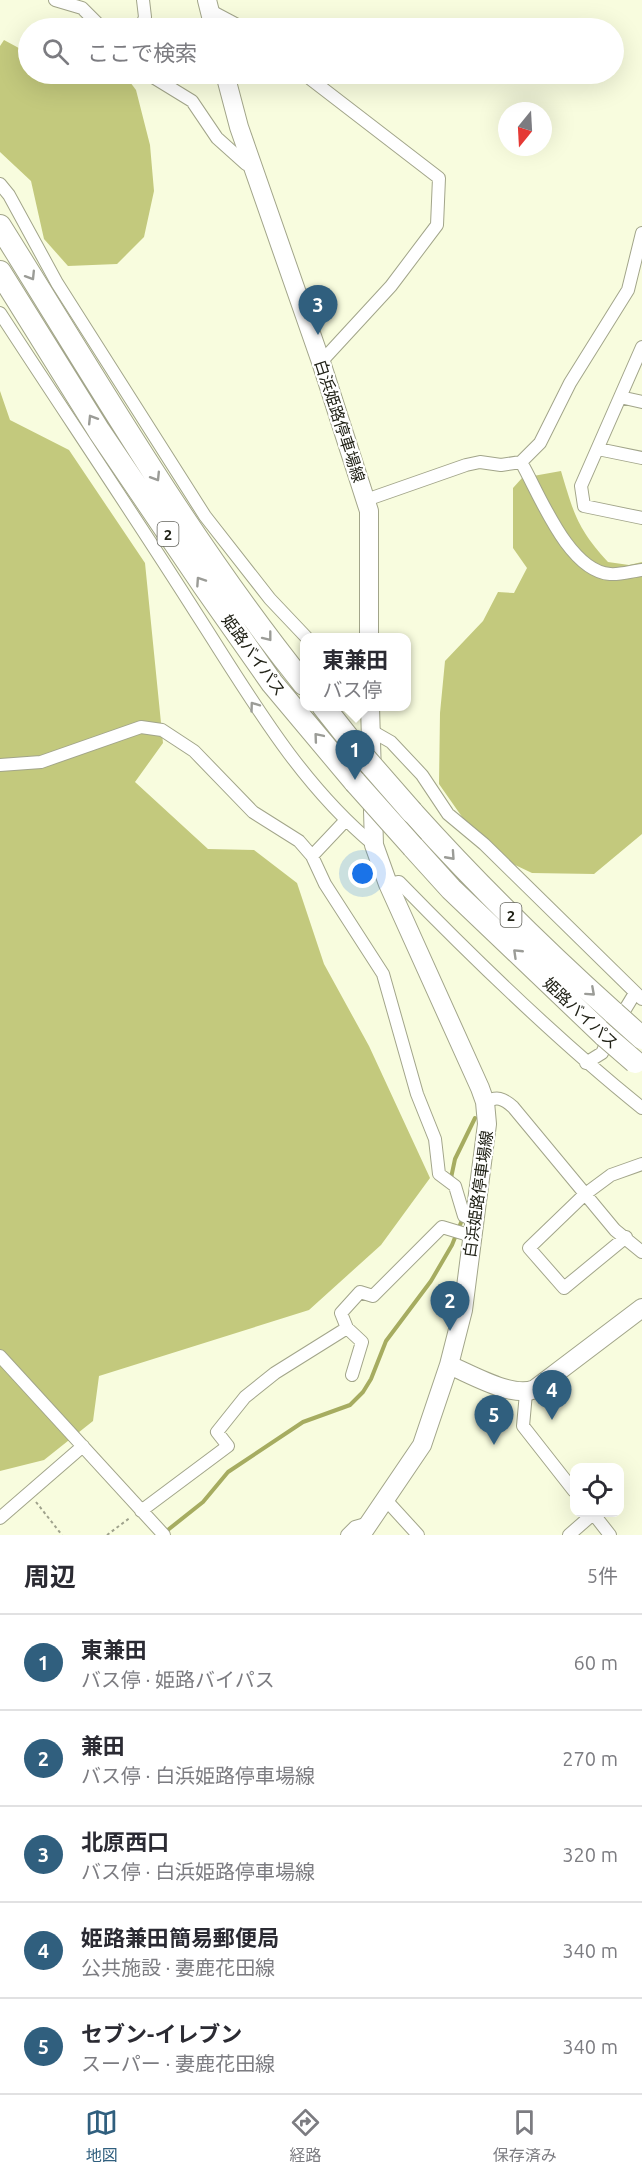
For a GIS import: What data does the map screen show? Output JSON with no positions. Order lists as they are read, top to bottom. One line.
{"streets":{"highway":["2","姫路バイパス"],"main road":["白浜姫路停車場線"]},"north":"bottom","page":{"search":"ここで検索","pins":["3","1","2","4","5"],"popup":["東兼田","バス停"],"heading":["周辺","5件"],"list":[{"mark":"1","name":"東兼田","note":"バス停 · 姫路バイパス","value":"60 m"},{"mark":"2","name":"兼田","note":"バス停 · 白浜姫路停車場線","value":"270 m"},{"mark":"3","name":"北原西口","note":"バス停 · 白浜姫路停車場線","value":"320 m"},{"mark":"4","name":"姫路兼田簡易郵便局","note":"公共施設 · 妻鹿花田線","value":"340 m"},{"mark":"5","name":"セブン-イレブン","note":"スーパー · 妻鹿花田線","value":"340 m"}],"nav":["地図","経路","保存済み"]}}
